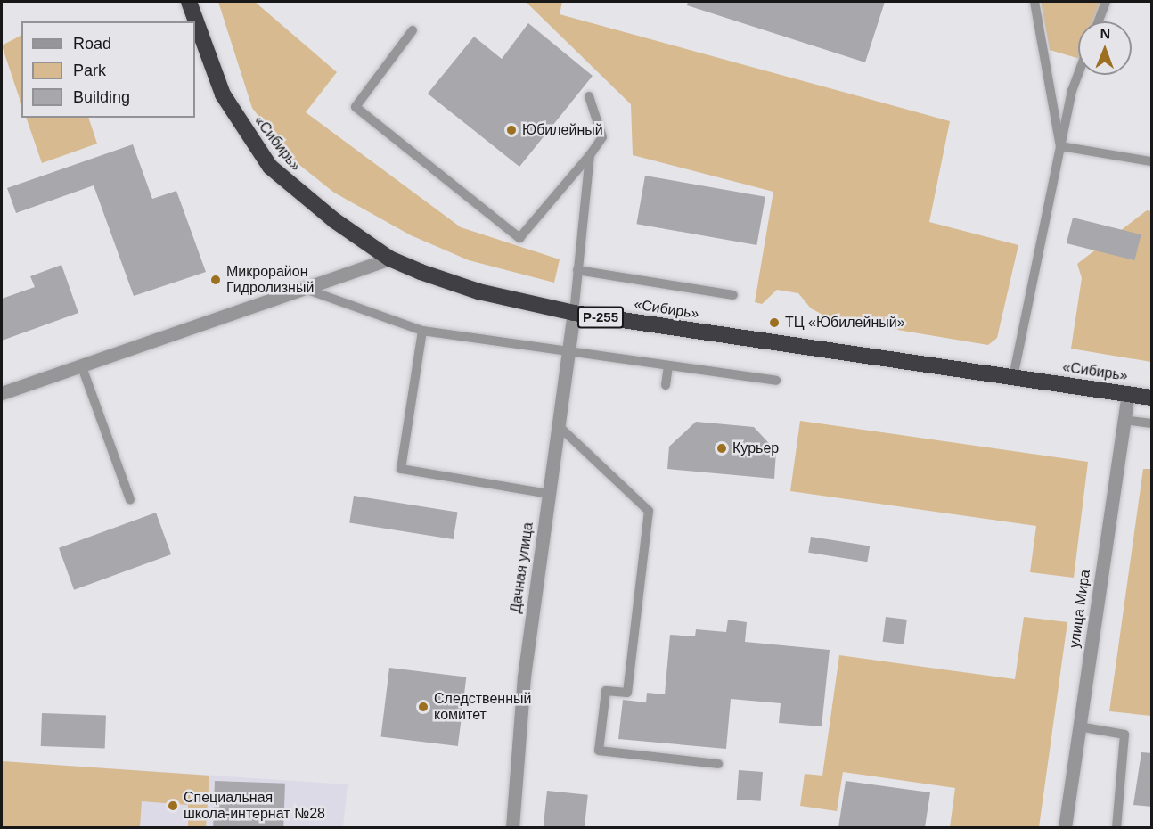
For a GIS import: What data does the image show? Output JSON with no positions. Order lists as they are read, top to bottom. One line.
{"streets":{"highway":["«Сибирь»","Р-255"],"street":["Дачная улица","улица Мира"]},"crossings":[["«Сибирь»","Дачная улица"],["«Сибирь»","улица Мира"]],"places":["Юбилейный","Микрорайон Гидролизный","ТЦ «Юбилейный»","Курьер","Следственный комитет","Специальная школа-интернат №28"],"legend":["Road","Park","Building"],"north":"top"}
